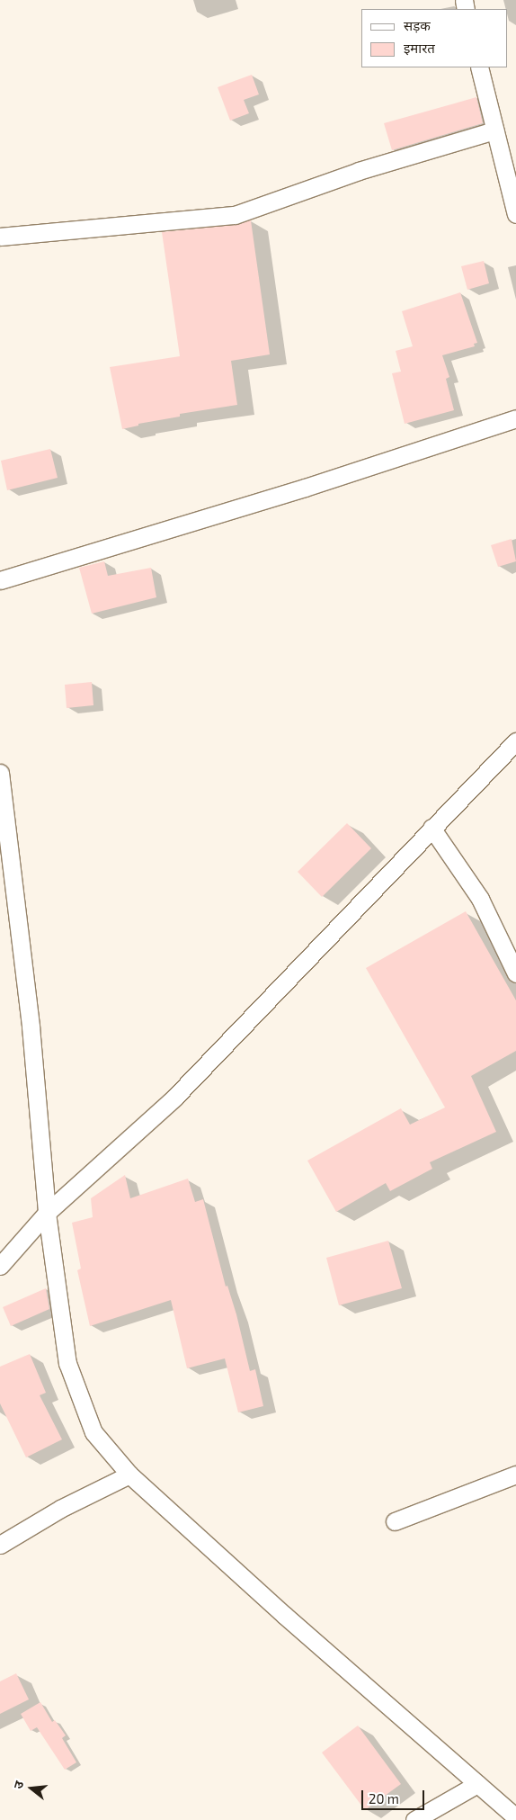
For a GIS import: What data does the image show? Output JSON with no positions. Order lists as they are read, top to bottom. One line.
{"legend":["सड़क","इमारत"],"scale_bar":"20 m","north":"left"}
